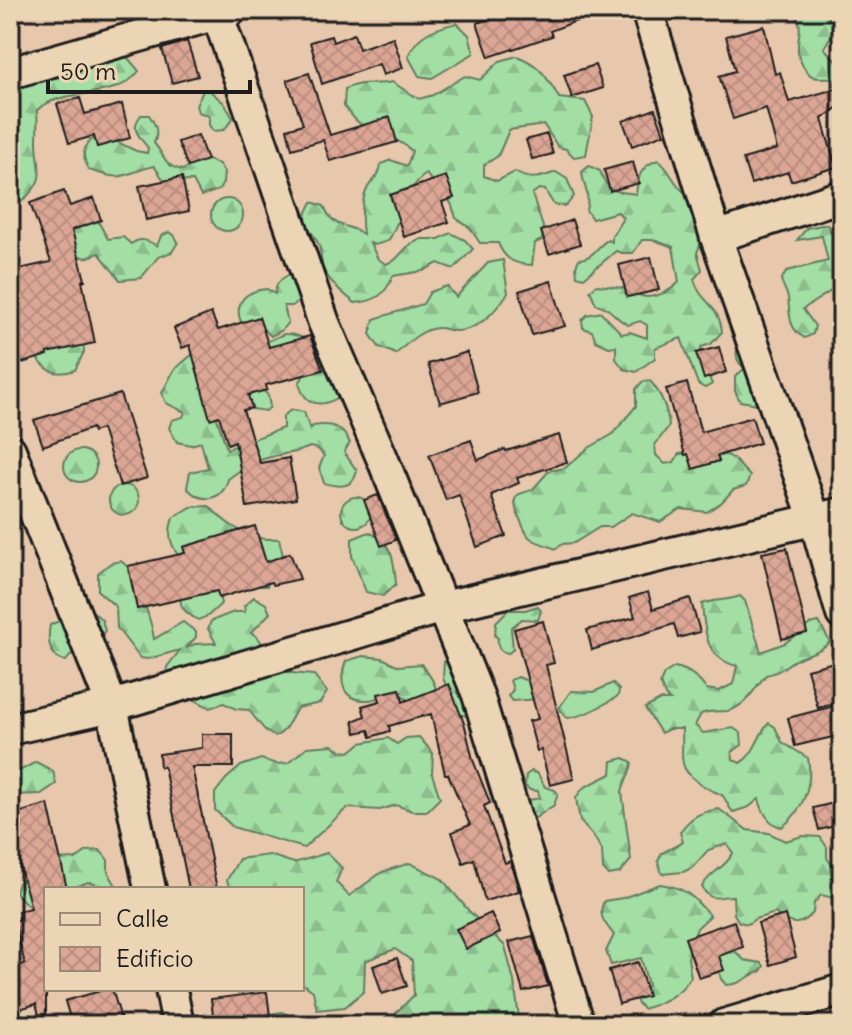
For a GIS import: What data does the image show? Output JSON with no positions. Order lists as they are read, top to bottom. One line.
{"legend":["Calle","Edificio"],"scale_bar":"50 m"}
